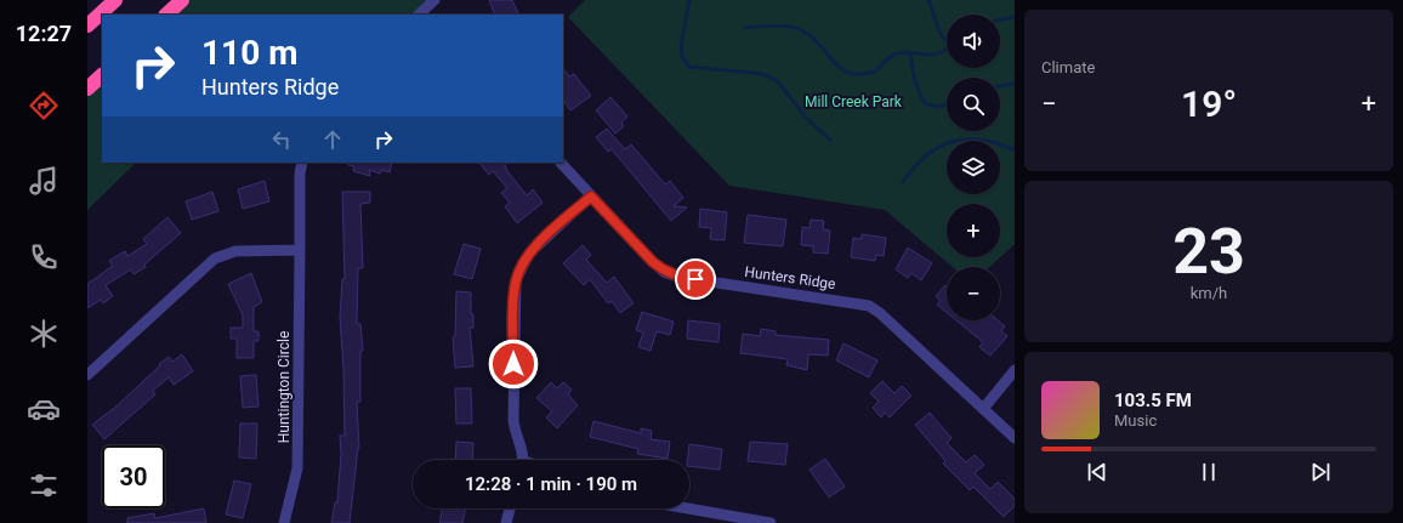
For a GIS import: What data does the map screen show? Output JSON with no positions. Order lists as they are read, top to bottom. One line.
{"streets":{"street":["Hunters Ridge","Huntington Circle"]},"parks":["Mill Creek Park"],"page":{"tabs":"12:27","tile":["Climate",["23","km/h"]],"map_buttons":["+","−"],"turn":["110 m","Hunters Ridge"],"heat":["−","19°","+"],"song":["103.5 FM","Music"],"limit":"30","trip":"12:28 · 1 min · 190 m"}}
